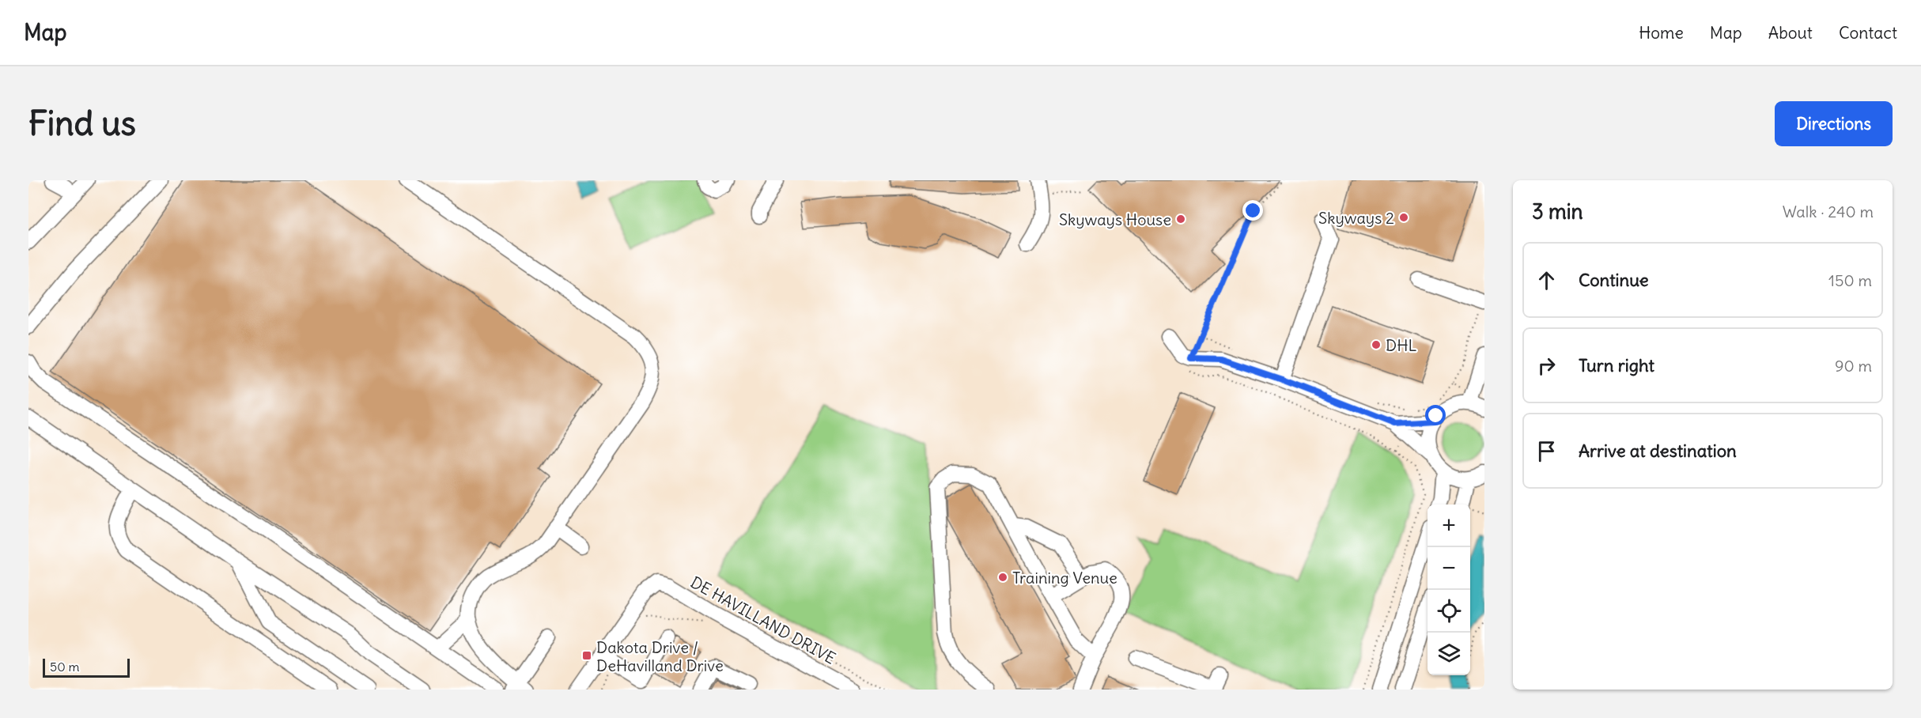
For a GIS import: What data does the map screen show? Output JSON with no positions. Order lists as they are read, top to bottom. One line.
{"streets":{"street":["DE HAVILLAND DRIVE"]},"places":{"other":["Skyways 2","Skyways House","DHL","Training Venue"],"transit":["Dakota Drive / DeHavilland Drive"]},"scale_bar":"50 m","page":{"header":"Map","nav":["Home","Map","About","Contact"],"buttons":"Directions","title":"Find us","heading":["3 min","Walk · 240 m"],"list":[["Continue","150 m"],["Turn right","90 m"],"Arrive at destination"],"map_buttons":["+","−"],"scale":"50 m"}}
